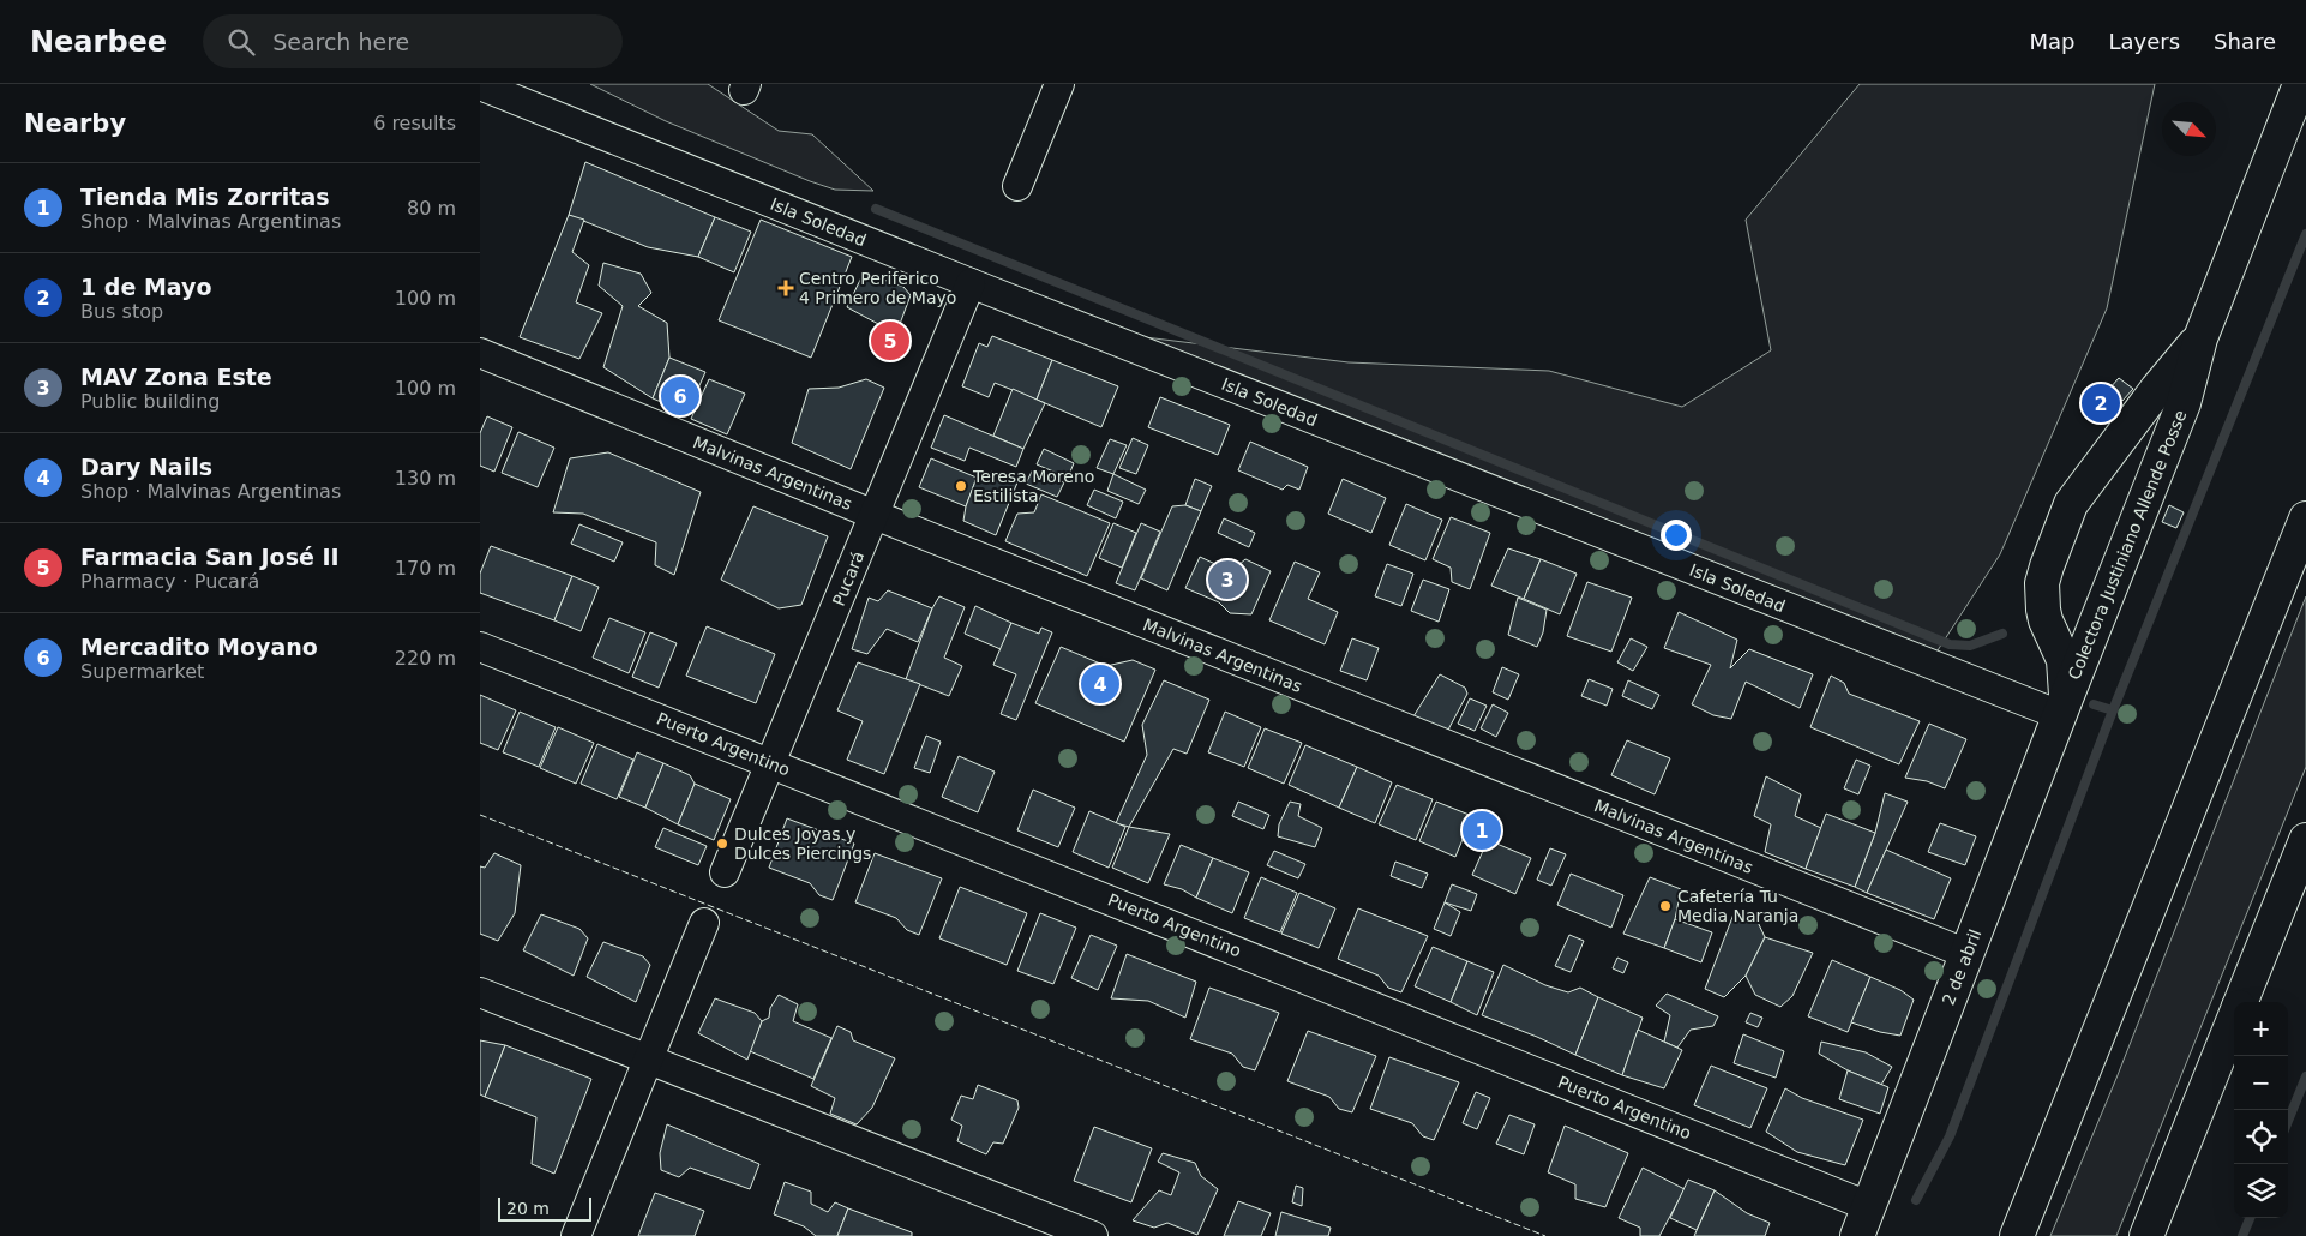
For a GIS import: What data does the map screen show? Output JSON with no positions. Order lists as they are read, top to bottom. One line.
{"streets":{"main road":["Colectora Justiniano Allende Posse","2 de abril"],"street":["Isla Soledad","Malvinas Argentinas","Pucará","Puerto Argentino"]},"crossings":[["Isla Soledad","Colectora Justiniano Allende Posse"],["Isla Soledad","Pucará"],["Isla Soledad","2 de abril"],["Malvinas Argentinas","Pucará"],["Malvinas Argentinas","2 de abril"],["Colectora Justiniano Allende Posse","2 de abril"],["Pucará","Puerto Argentino"],["Puerto Argentino","2 de abril"]],"places":{"health":["Centro Periferico 4 Primero de Mayo"],"other":["Teresa Moreno Estilista","Dulces Joyas y Dulces Piercings","Cafetería Tu Media Naranja"]},"scale_bar":"20 m","north":"bottom right","page":{"header":"Nearbee","search":"Search here","nav":["Map","Layers","Share"],"heading":["Nearby","6 results"],"list":[{"mark":"1","name":"Tienda Mis Zorritas","note":"Shop · Malvinas Argentinas","value":"80 m"},{"mark":"2","name":"1 de Mayo","note":"Bus stop","value":"100 m"},{"mark":"3","name":"MAV Zona Este","note":"Public building","value":"100 m"},{"mark":"4","name":"Dary Nails","note":"Shop · Malvinas Argentinas","value":"130 m"},{"mark":"5","name":"Farmacia San José II","note":"Pharmacy · Pucará","value":"170 m"},{"mark":"6","name":"Mercadito Moyano","note":"Supermarket","value":"220 m"}],"pins":["5","6","2","3","4","1"],"map_buttons":["+","−"],"scale":"20 m"}}
